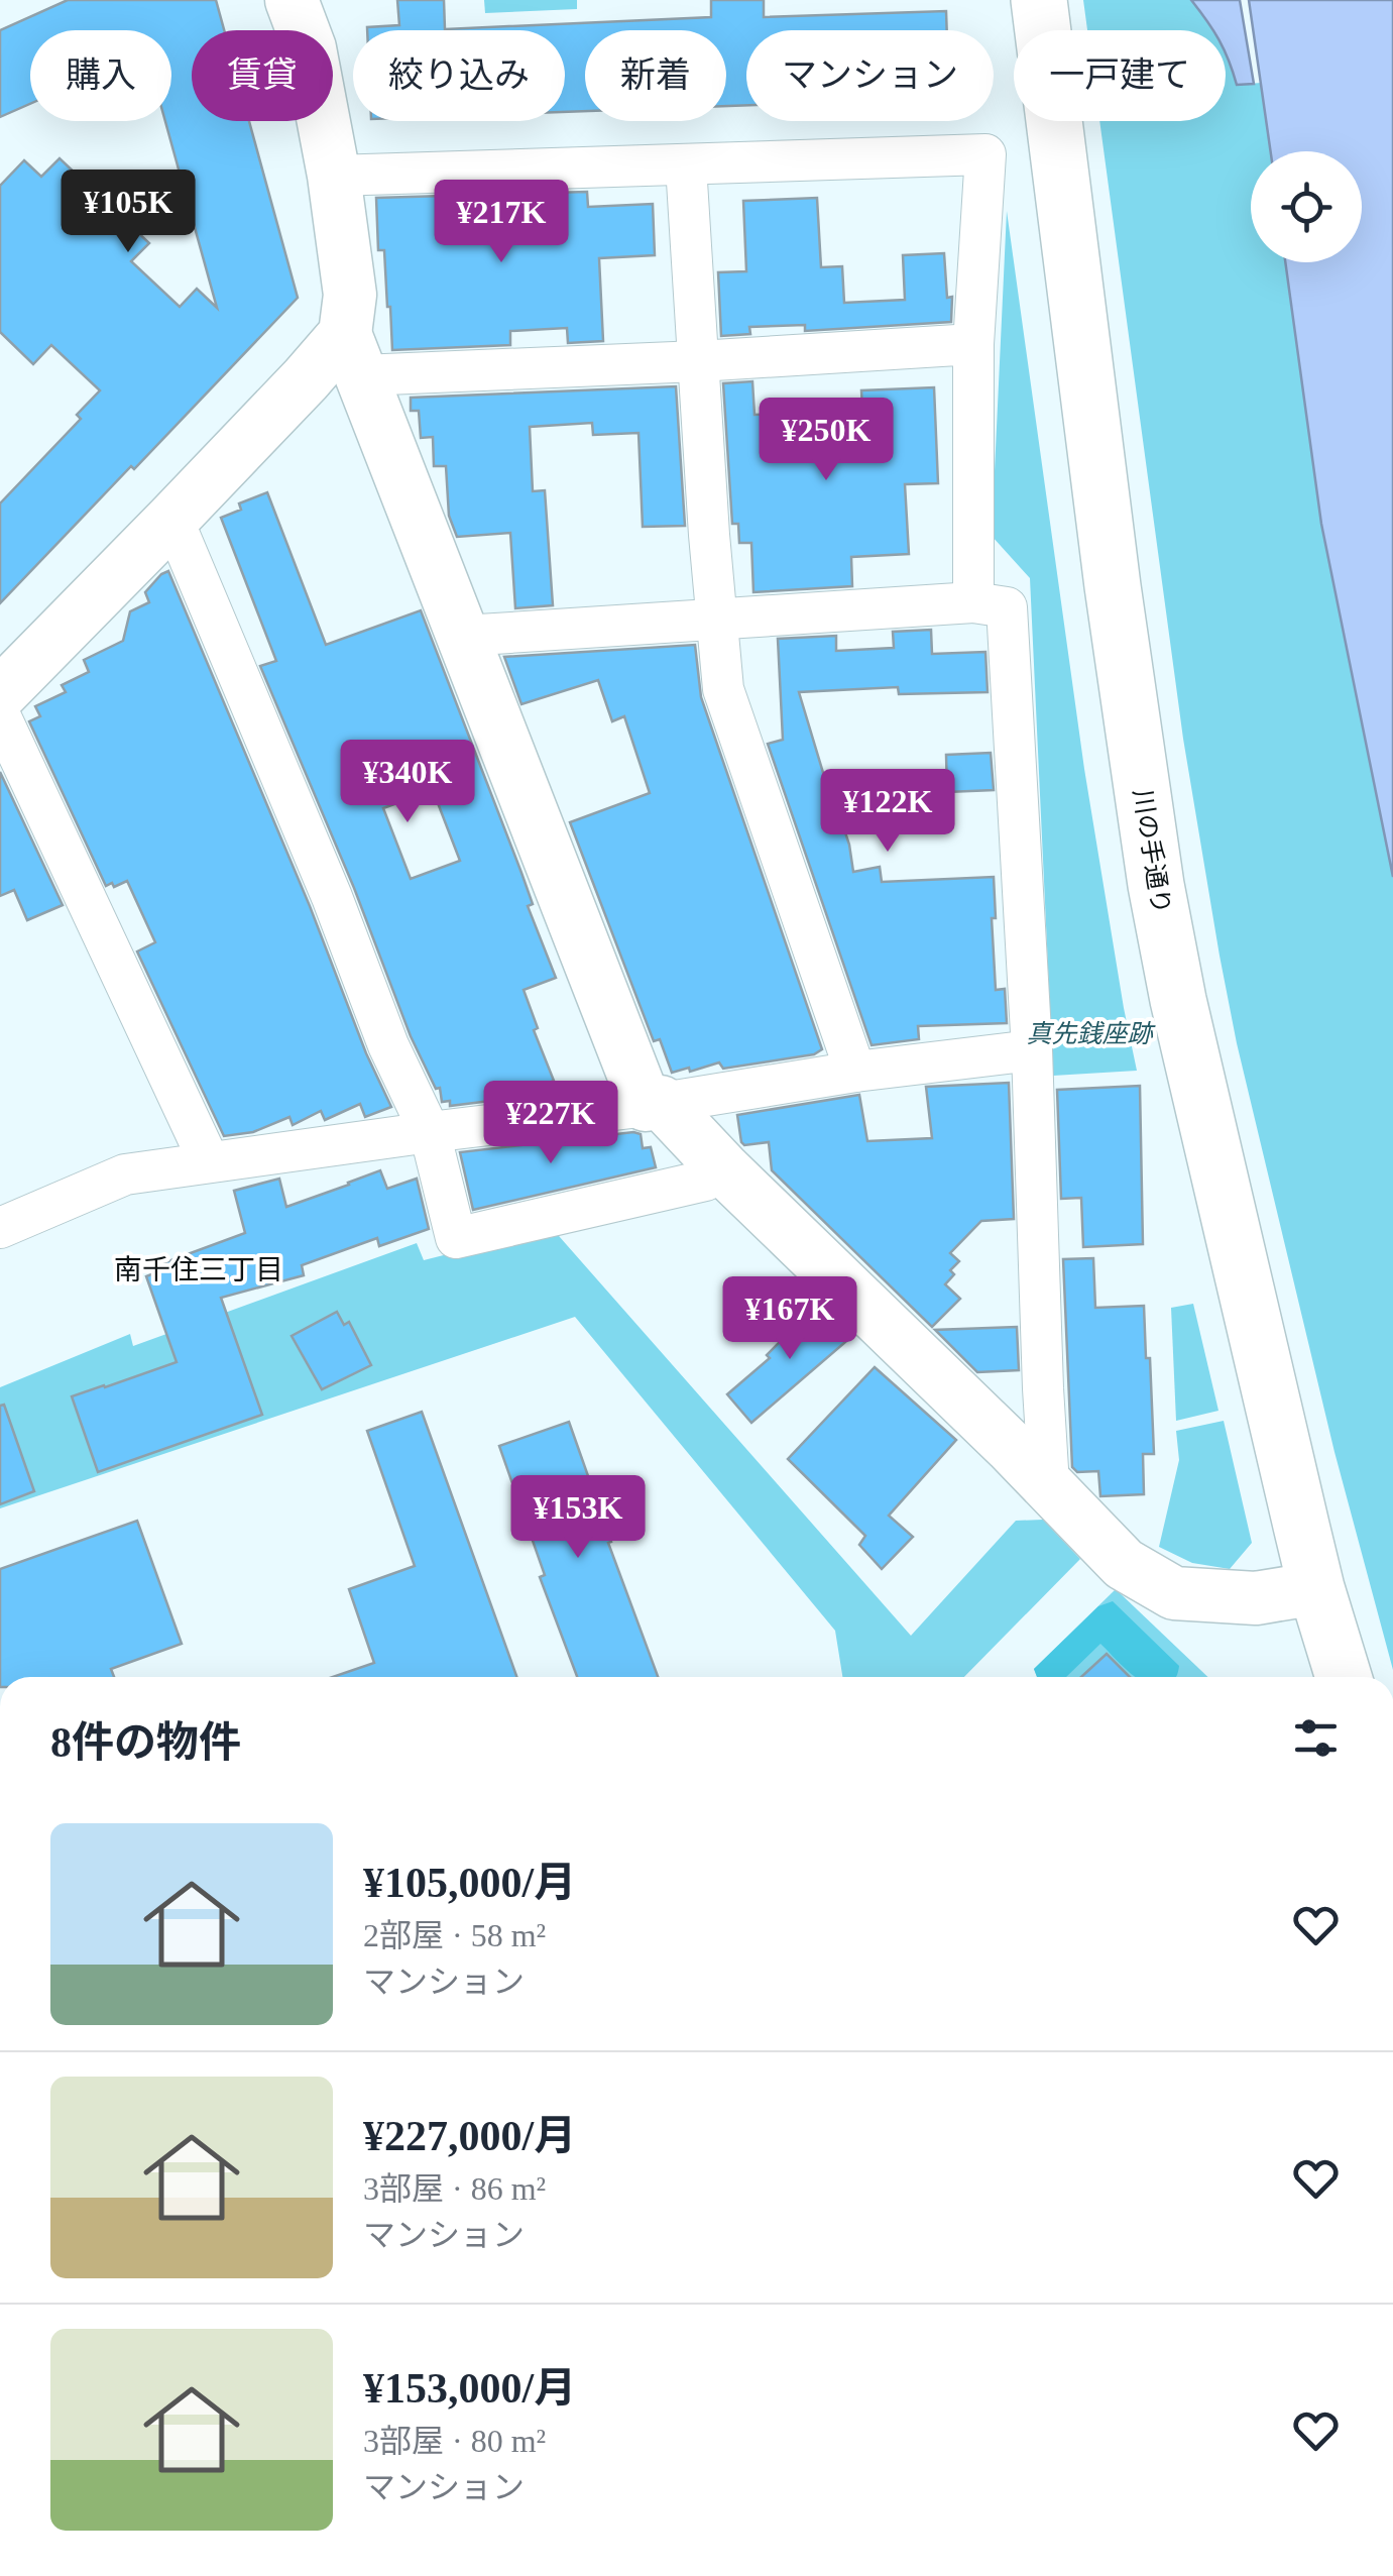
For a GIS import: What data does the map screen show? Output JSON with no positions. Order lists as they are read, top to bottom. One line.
{"streets":{"main road":["川の手通り"]},"districts":["南千住三丁目"],"parks":["真先銭座跡"],"page":{"chip":["購入","賃貸","絞り込み","新着","マンション","一戸建て"],"price":["¥105K","¥217K","¥250K","¥340K","¥122K","¥227K","¥167K","¥153K"],"heading":"8件の物件","list":[{"name":"¥105,000/月","note":"2部屋 · 58 m² · マンション"},{"name":"¥227,000/月","note":"3部屋 · 86 m² · マンション"},{"name":"¥153,000/月","note":"3部屋 · 80 m² · マンション"}]}}
